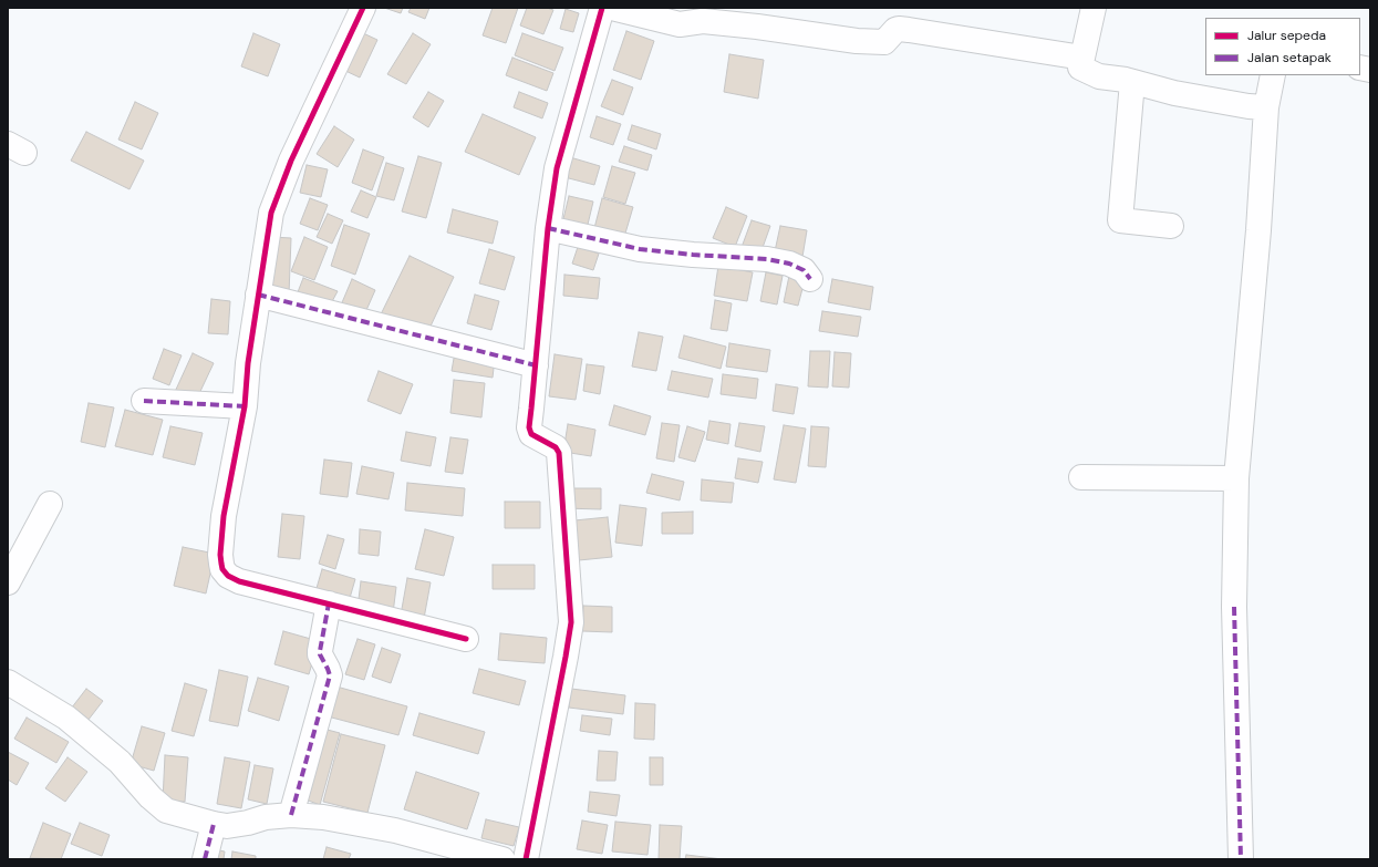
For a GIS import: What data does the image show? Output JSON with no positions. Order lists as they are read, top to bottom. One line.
{"legend":["Jalur sepeda","Jalan setapak"]}
